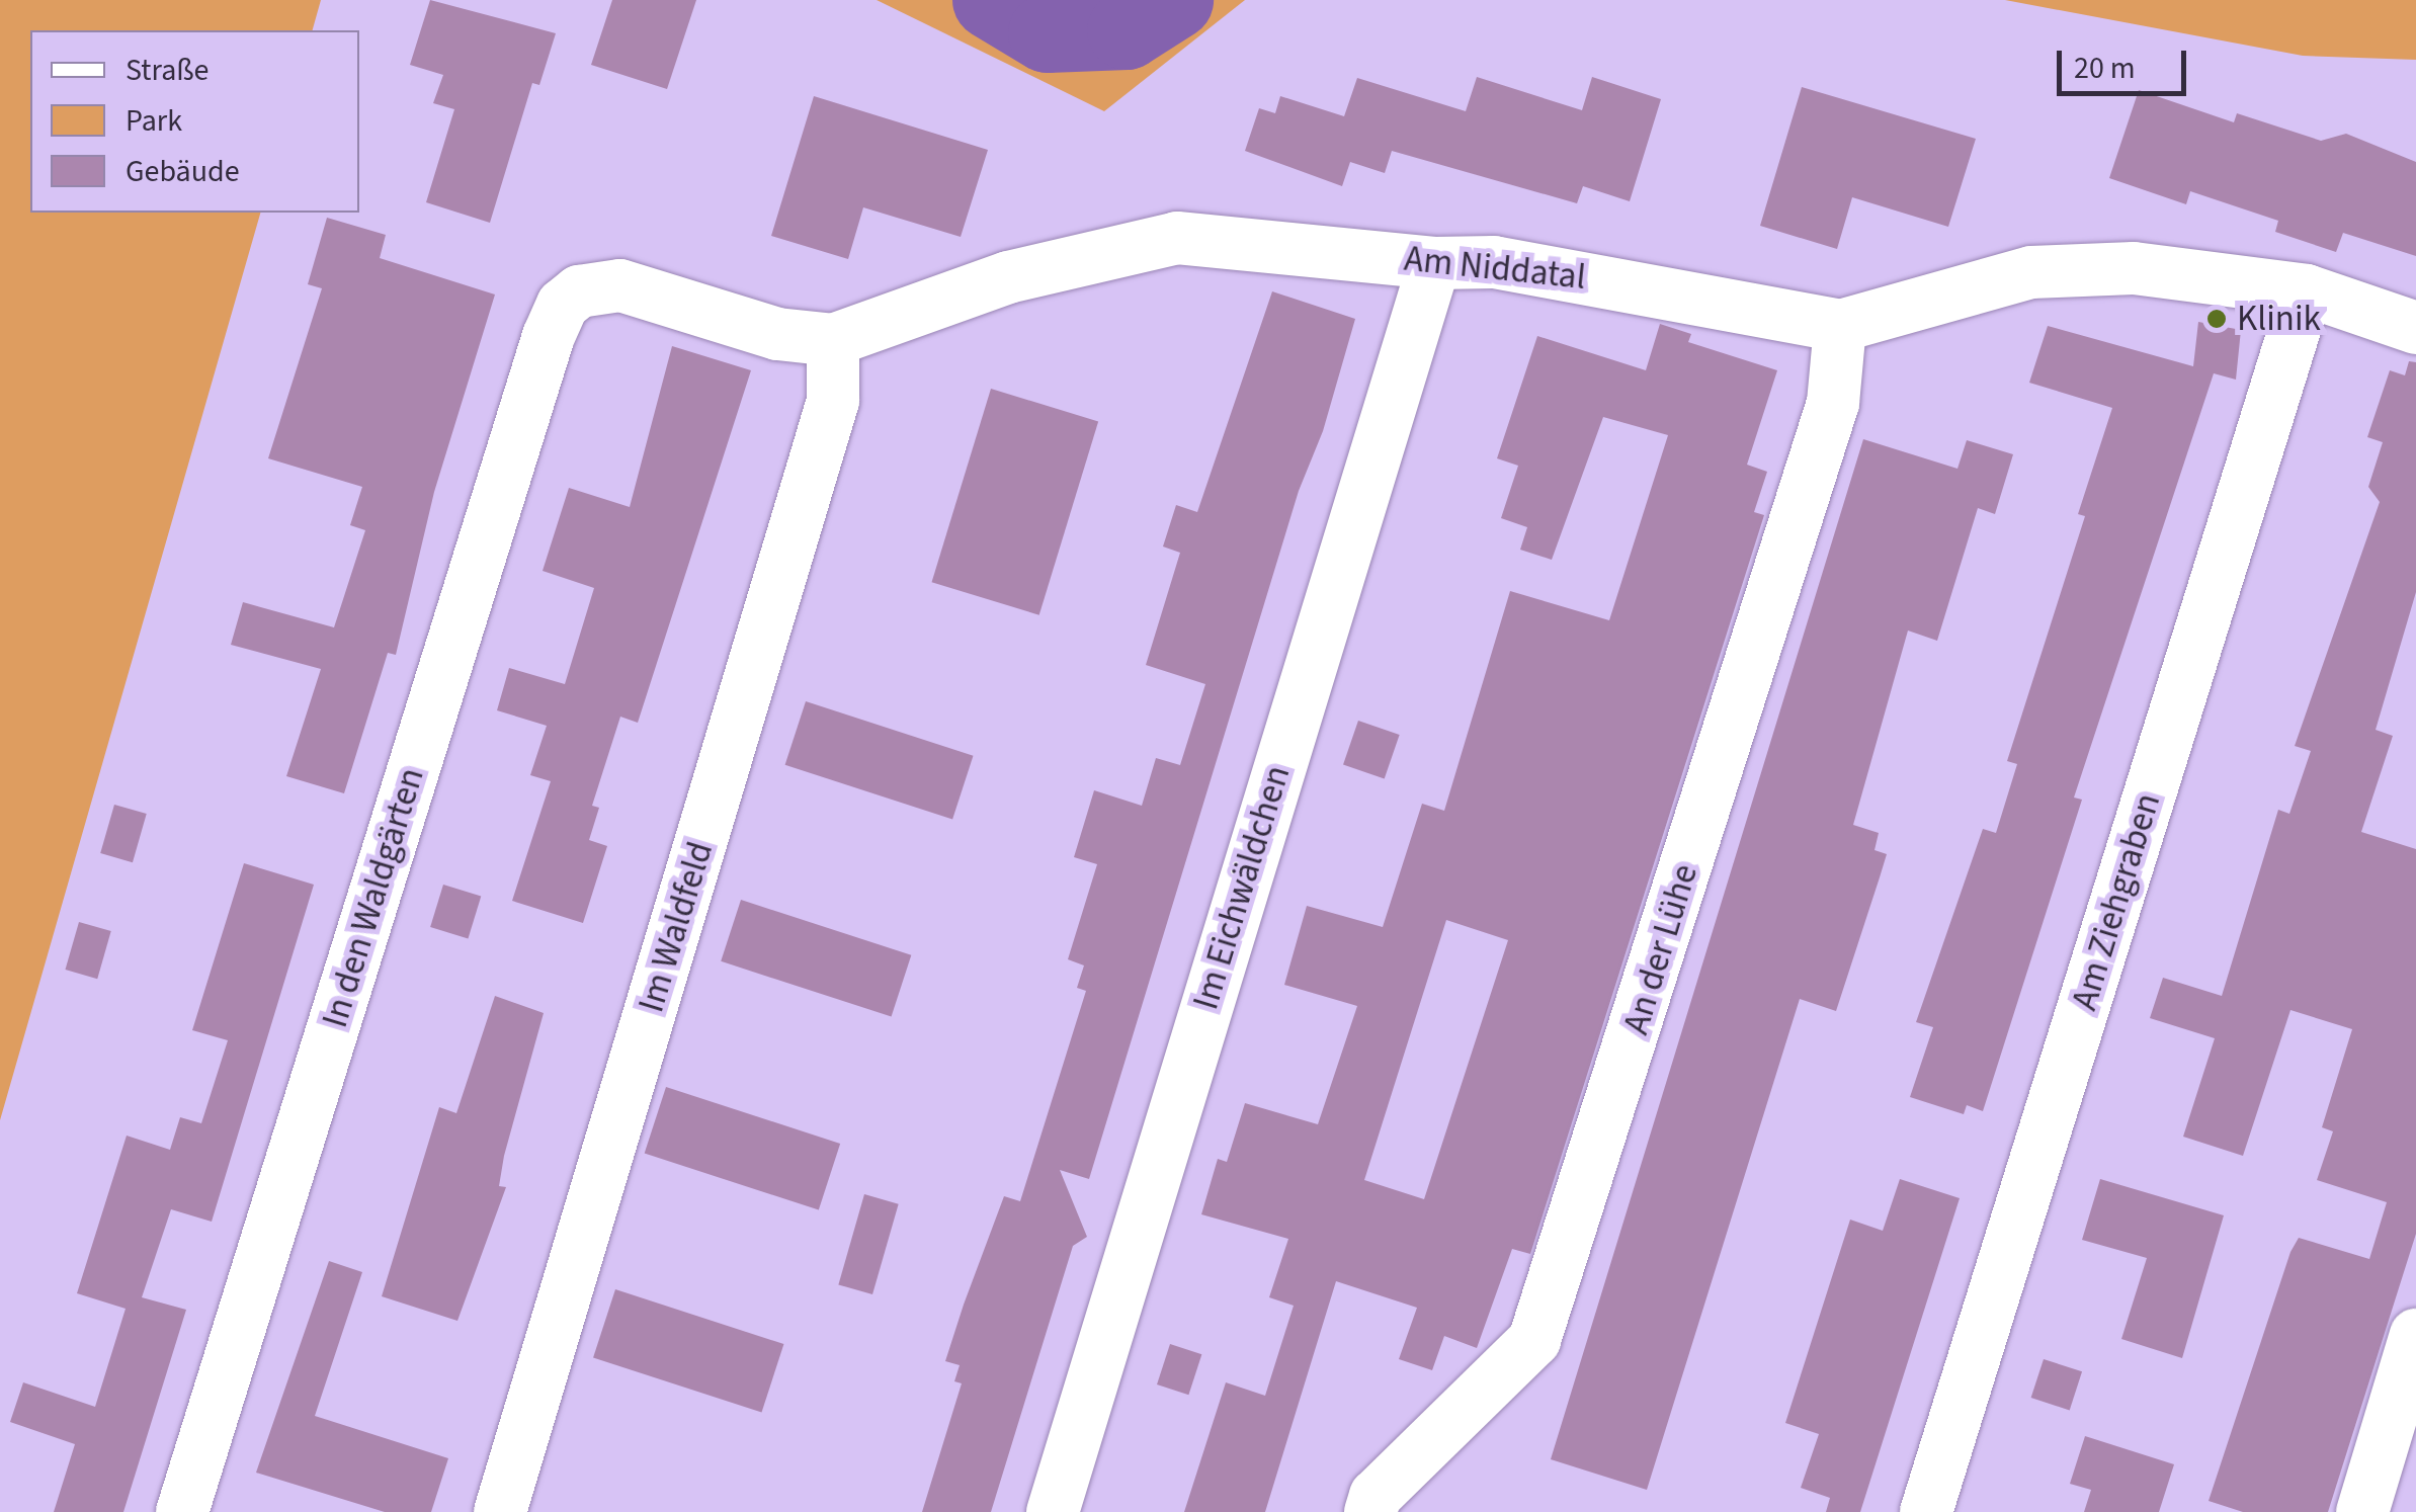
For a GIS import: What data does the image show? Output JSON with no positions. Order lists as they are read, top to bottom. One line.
{"streets":{"street":["Am Niddatal","Im Eichwäldchen","In den Waldgärten","Am Ziehgraben","Im Waldfeld","An der Lühe"]},"crossings":[["Am Niddatal","Im Eichwäldchen"],["Am Niddatal","In den Waldgärten"],["Am Niddatal","Am Ziehgraben"],["Am Niddatal","Im Waldfeld"],["Am Niddatal","An der Lühe"]],"places":["Klinik"],"legend":["Straße","Park","Gebäude"],"scale_bar":"20 m"}
